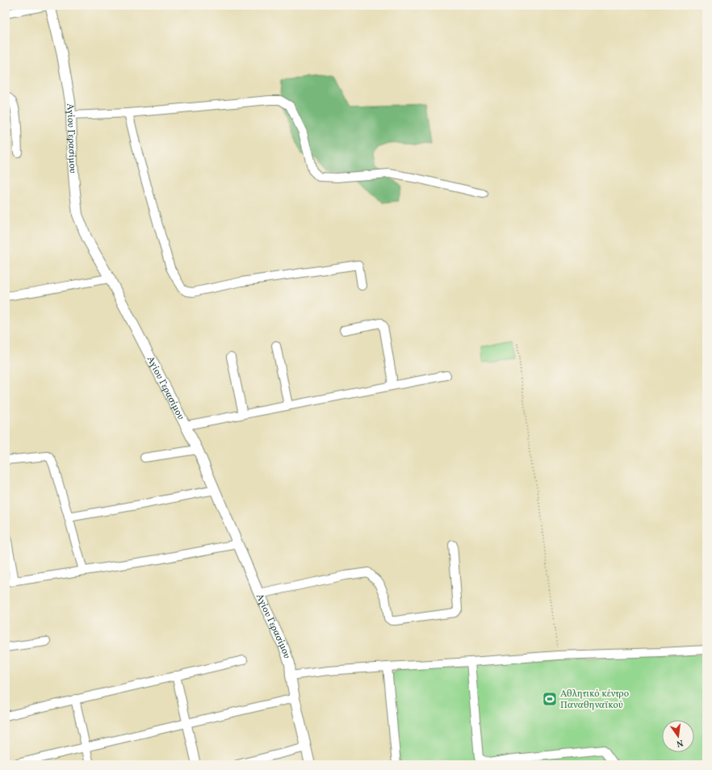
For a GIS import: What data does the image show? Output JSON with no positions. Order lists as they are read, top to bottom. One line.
{"streets":{"street":["Αγίου Γερασίμου"]},"places":{"sports":["Αθλητικό κέντρο Παναθηναϊκού"]},"north":"bottom"}
